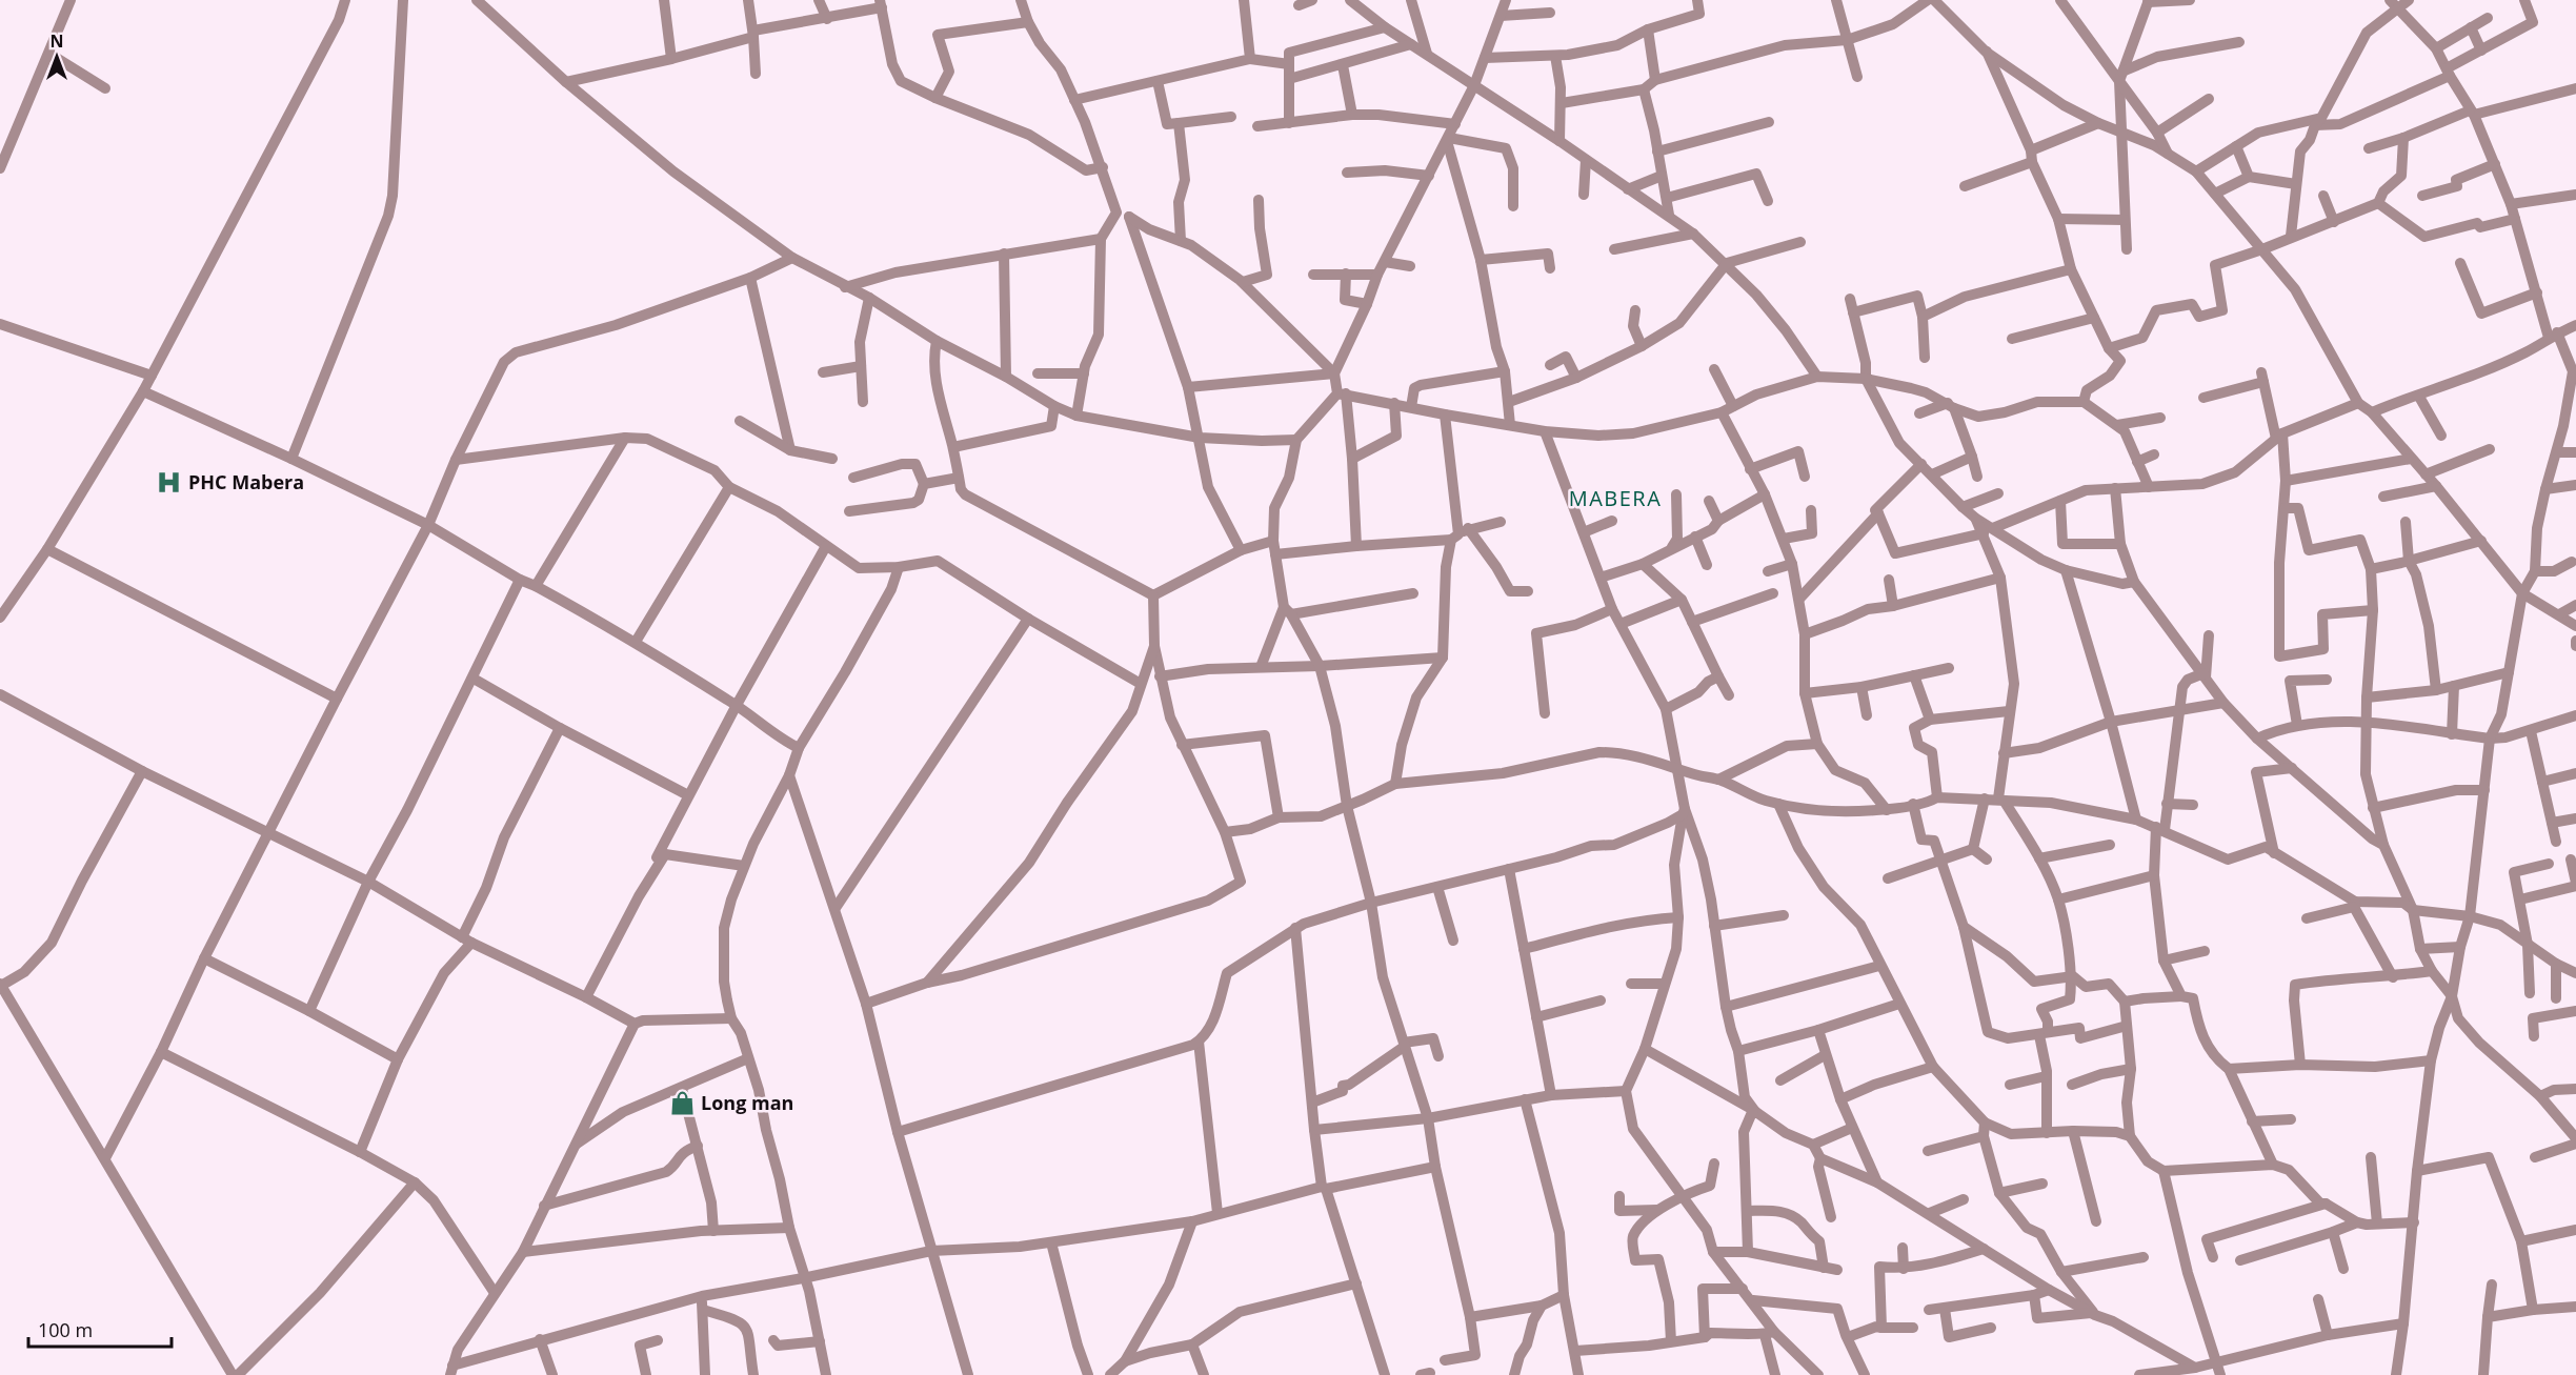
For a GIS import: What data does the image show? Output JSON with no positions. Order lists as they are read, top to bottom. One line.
{"districts":["MABERA"],"places":{"hospital":["PHC Mabera"],"shop":["Long man"]},"scale_bar":"100 m","north":"top"}
